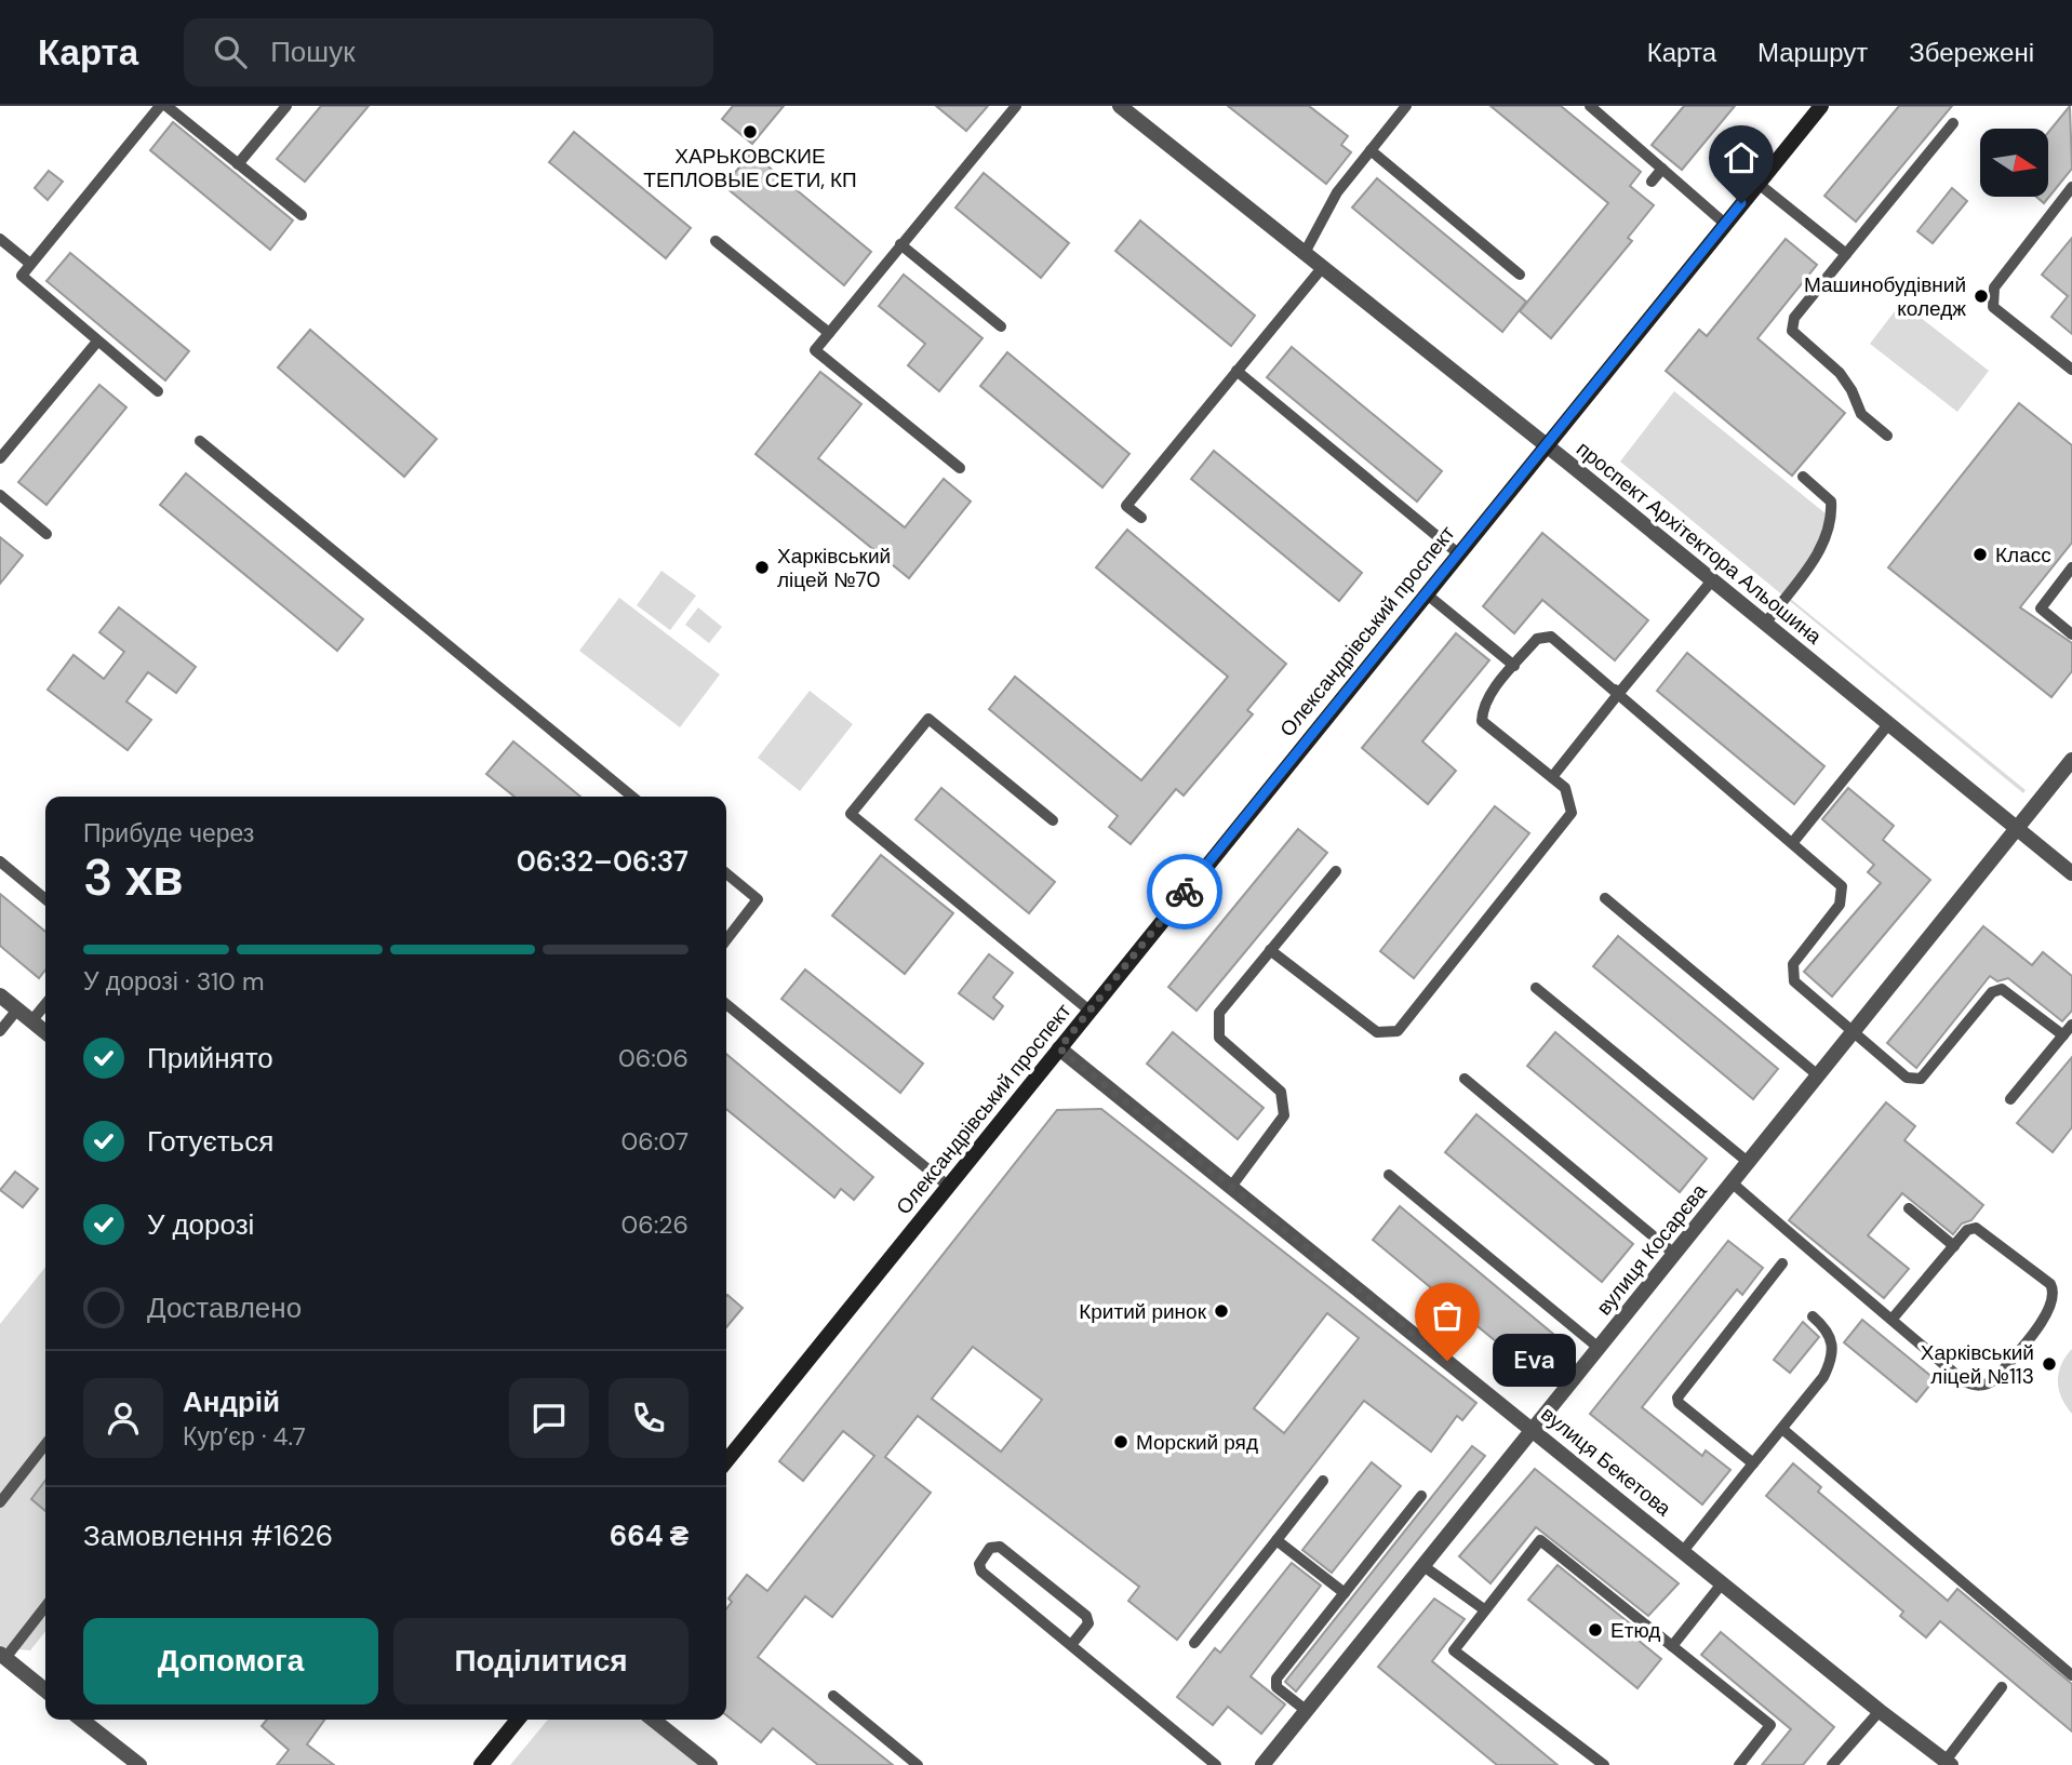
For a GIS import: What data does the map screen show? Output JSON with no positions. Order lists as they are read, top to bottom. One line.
{"streets":{"main road":["Олександрівський проспект"],"street":["проспект Архітектора Альошина","вулиця Косарєва","вулиця Бекетова"]},"crossings":[["проспект Архітектора Альошина","Олександрівський проспект"],["проспект Архітектора Альошина","вулиця Косарєва"],["Олександрівський проспект","вулиця Бекетова"],["вулиця Косарєва","вулиця Бекетова"]],"places":["ХАРЬКОВСКИЕ ТЕПЛОВЫЕ СЕТИ, КП","Машинобудівний коледж","Класс","Харківський ліцей №70","Критий ринок","Eva","Харківський ліцей №113","Морский ряд","Етюд"],"north":"right","page":{"header":"Карта","search":"Пошук","nav":["Карта","Маршрут","Збережені"],"heading":["3 хв","Прибуде через","06:32–06:37"],"panel":["Андрій","Кур’єр · 4.7","Замовлення #1626","664 ₴"],"bar":"У дорозі · 310 m","list":[["Прийнято","06:06"],["Готується","06:07"],["У дорозі","06:26"],"Доставлено"],"bubble":"Eva","buttons":["Допомога","Поділитися"]}}
